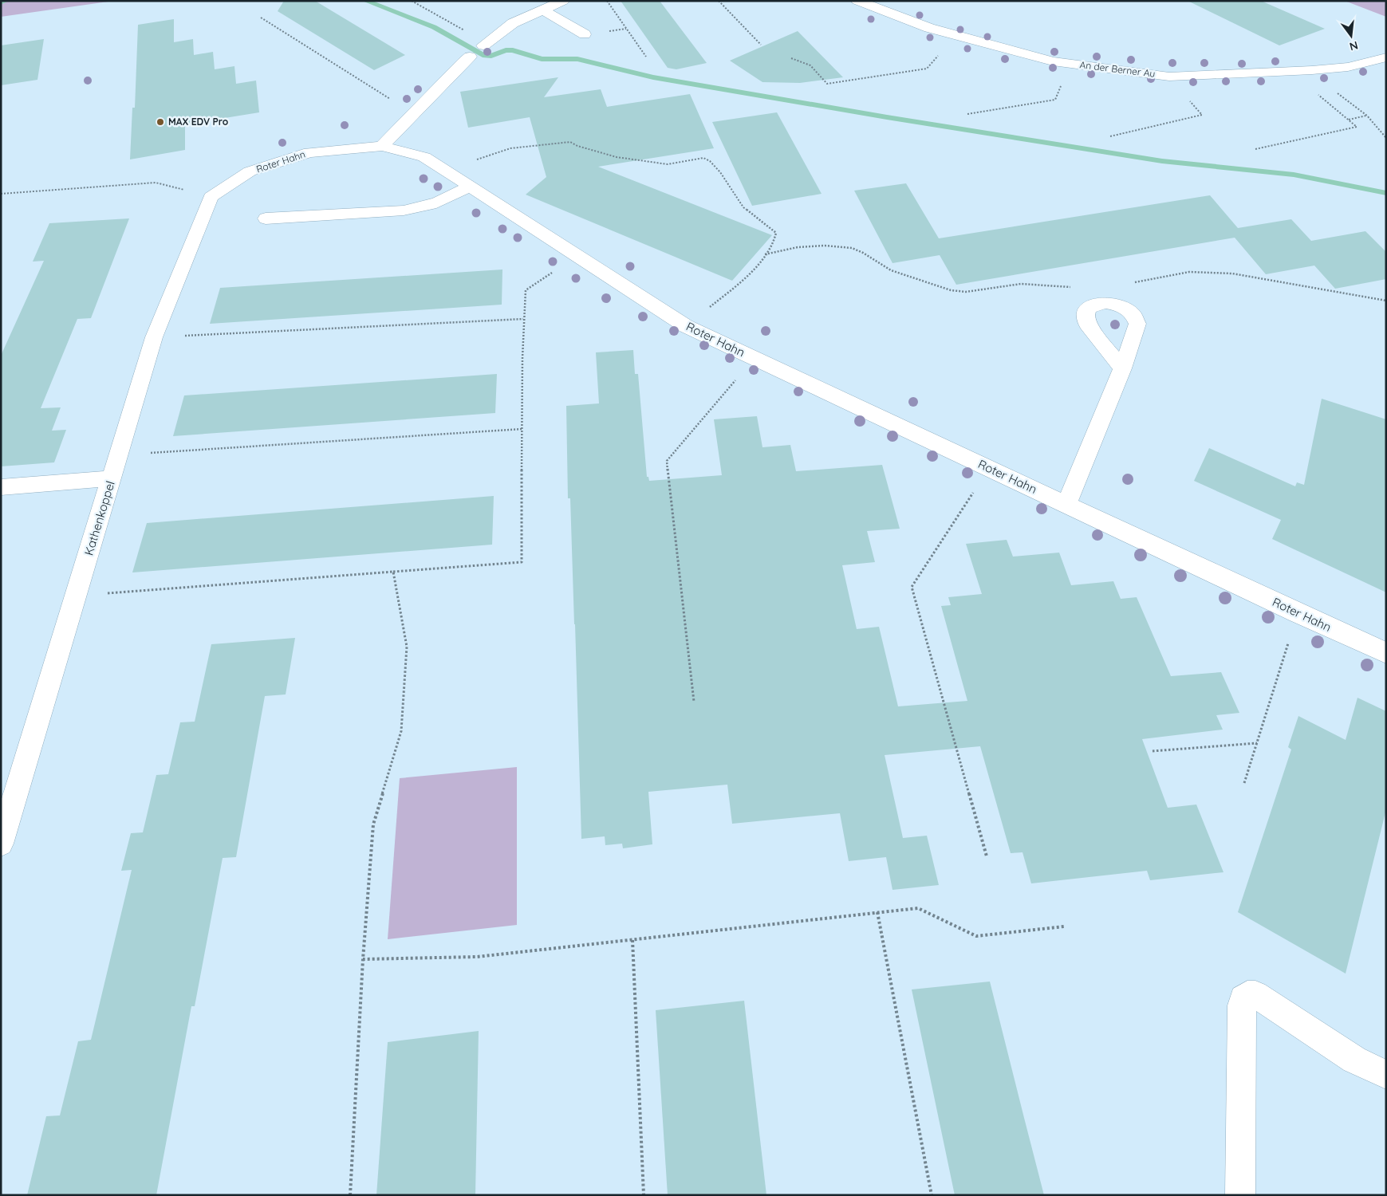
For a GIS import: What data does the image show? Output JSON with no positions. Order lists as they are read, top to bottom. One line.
{"streets":{"street":["An der Berner Au","Roter Hahn","Kathenkoppel"]},"crossings":[["Roter Hahn","Kathenkoppel"]],"places":["MAX EDV Pro"],"north":"bottom"}
